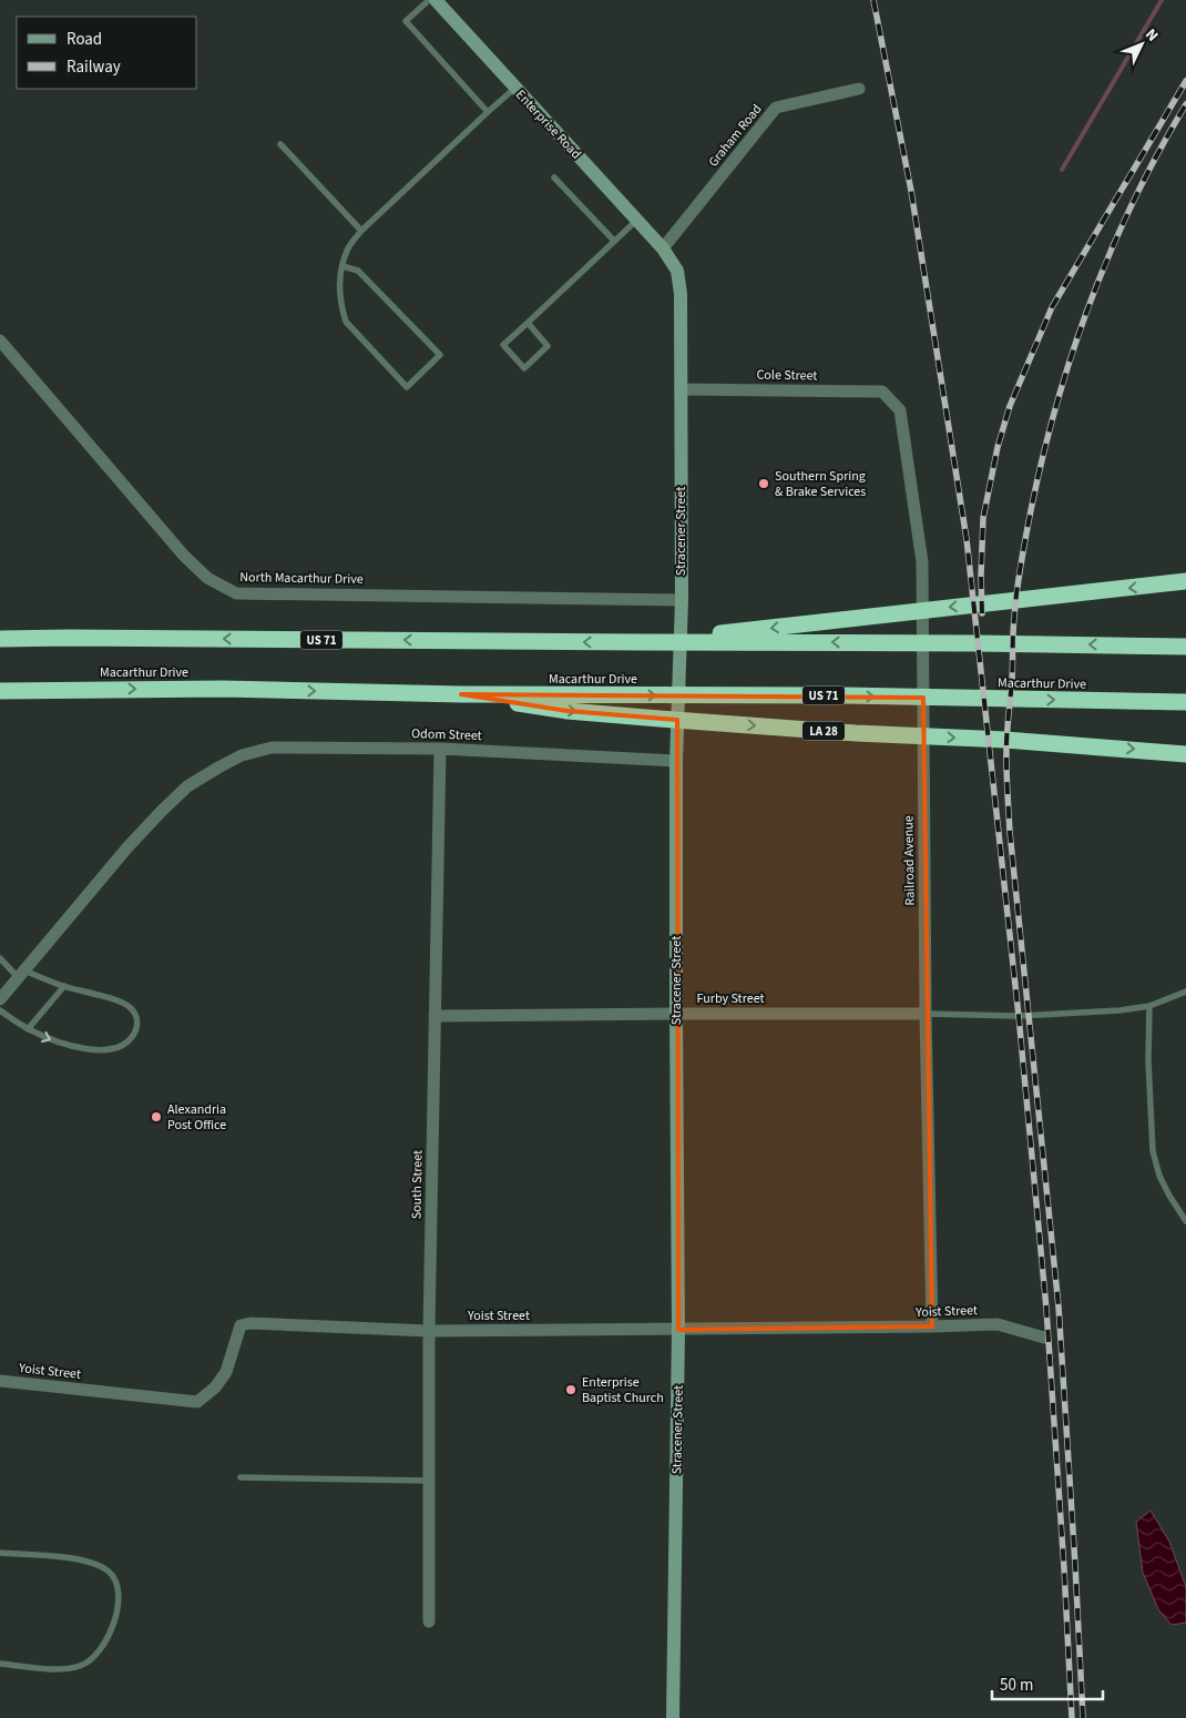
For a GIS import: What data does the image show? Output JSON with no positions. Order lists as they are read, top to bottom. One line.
{"streets":{"highway":["US 71","Macarthur Drive","LA 28"],"street":["Enterprise Road","Graham Road","Cole Street","Stracener Street","North Macarthur Drive","Odom Street","Railroad Avenue","Furby Street","South Street","Yoist Street"]},"crossings":[["Enterprise Road","Graham Road"],["Enterprise Road","Stracener Street"],["Graham Road","Stracener Street"],["Cole Street","Stracener Street"],["Cole Street","Railroad Avenue"],["Stracener Street","North Macarthur Drive"],["Stracener Street","Odom Street"],["Stracener Street","Furby Street"],["Stracener Street","Yoist Street"],["Macarthur Drive","LA 28"],["Odom Street","South Street"],["Railroad Avenue","Furby Street"],["Railroad Avenue","Yoist Street"],["Furby Street","South Street"],["South Street","Yoist Street"]],"places":["Southern Spring & Brake Services","Alexandria Post Office","Enterprise Baptist Church"],"legend":["Road","Railway"],"scale_bar":"50 m","north":"top right"}
